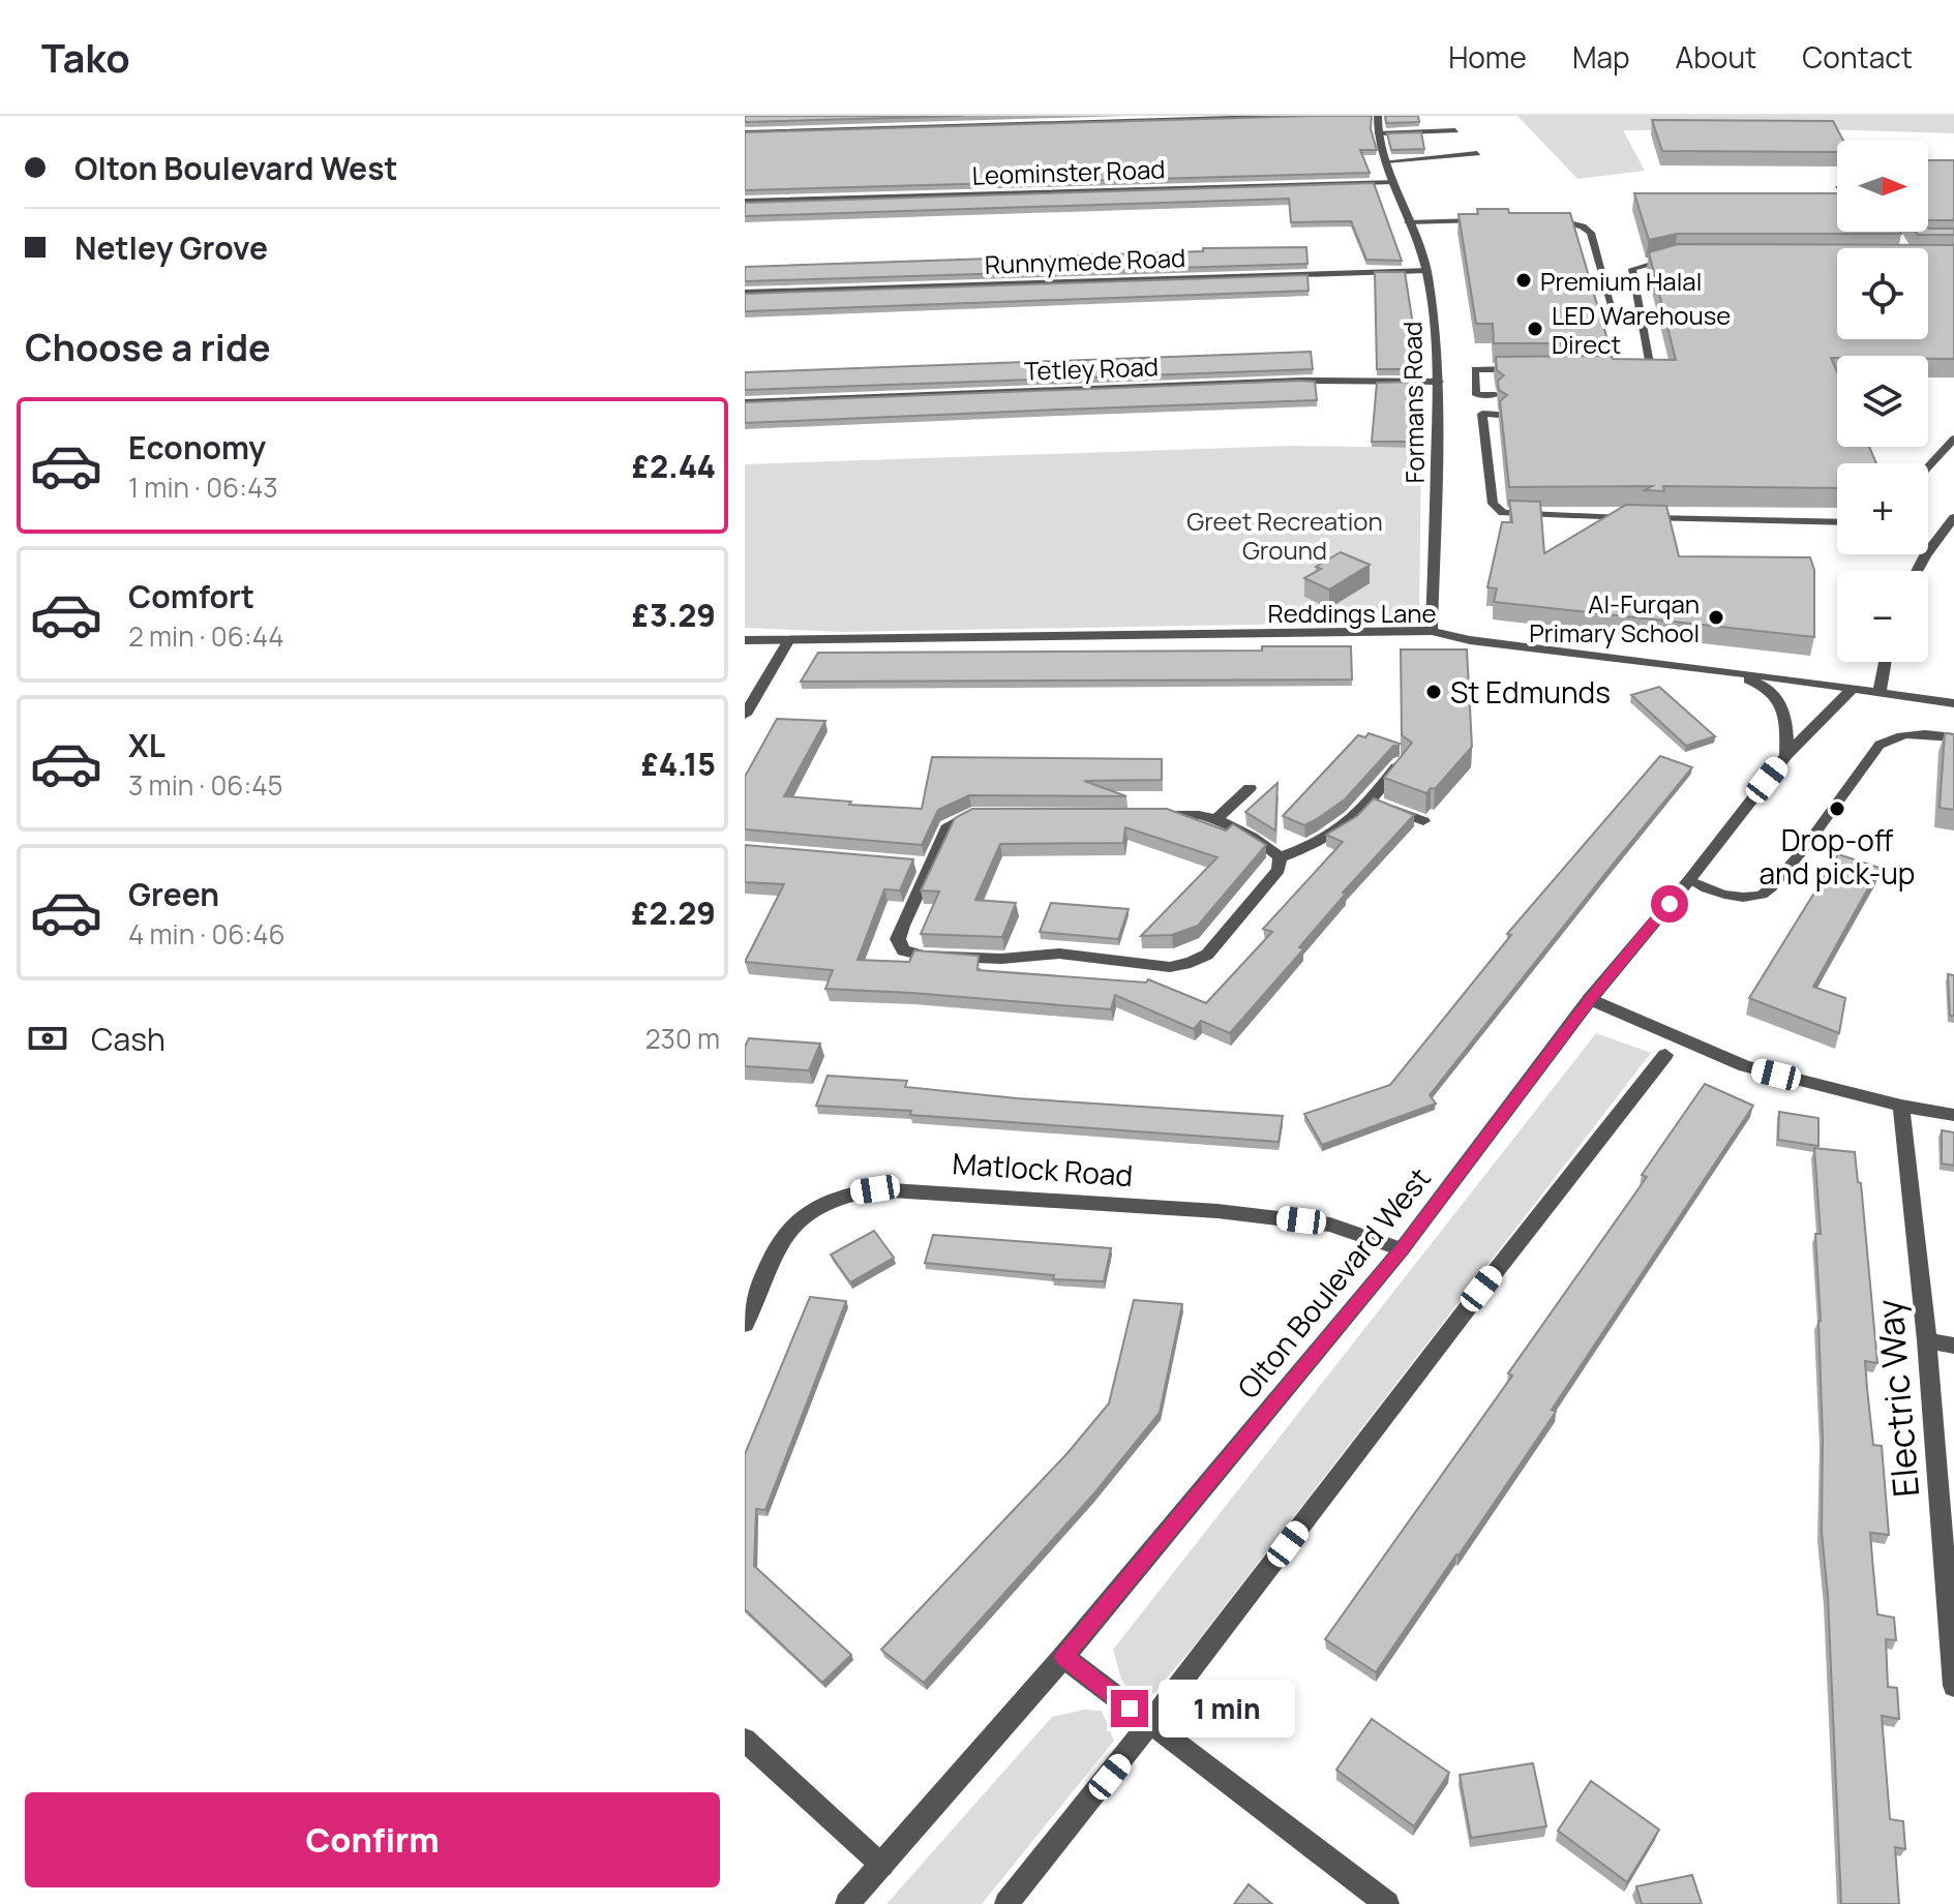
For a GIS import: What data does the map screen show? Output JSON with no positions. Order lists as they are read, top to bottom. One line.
{"streets":{"street":["Leominster Road","Runnymede Road","Tetley Road","Formans Road","Reddings Lane","Matlock Road","Olton Boulevard West","Electric Way"]},"crossings":[["Leominster Road","Formans Road"],["Runnymede Road","Formans Road"],["Tetley Road","Formans Road"],["Formans Road","Reddings Lane"],["Reddings Lane","Olton Boulevard West"],["Matlock Road","Olton Boulevard West"]],"parks":["Greet Recreation Ground"],"places":["Premium Halal","LED Warehouse Direct","Al-Furqan Primary School","St Edmunds","Drop-off and pick-up"],"north":"right","page":{"header":"Tako","nav":["Home","Map","About","Contact"],"banner":["Olton Boulevard West","Netley Grove"],"map_buttons":["+","−"],"heading":"Choose a ride","list":[{"name":"Economy","note":"1 min · 06:43","value":"£2.44"},{"name":"Comfort","note":"2 min · 06:44","value":"£3.29"},{"name":"XL","note":"3 min · 06:45","value":"£4.15"},{"name":"Green","note":"4 min · 06:46","value":"£2.29"}],"pay":["Cash","230 m"],"bubble":"1 min","buttons":"Confirm"}}
